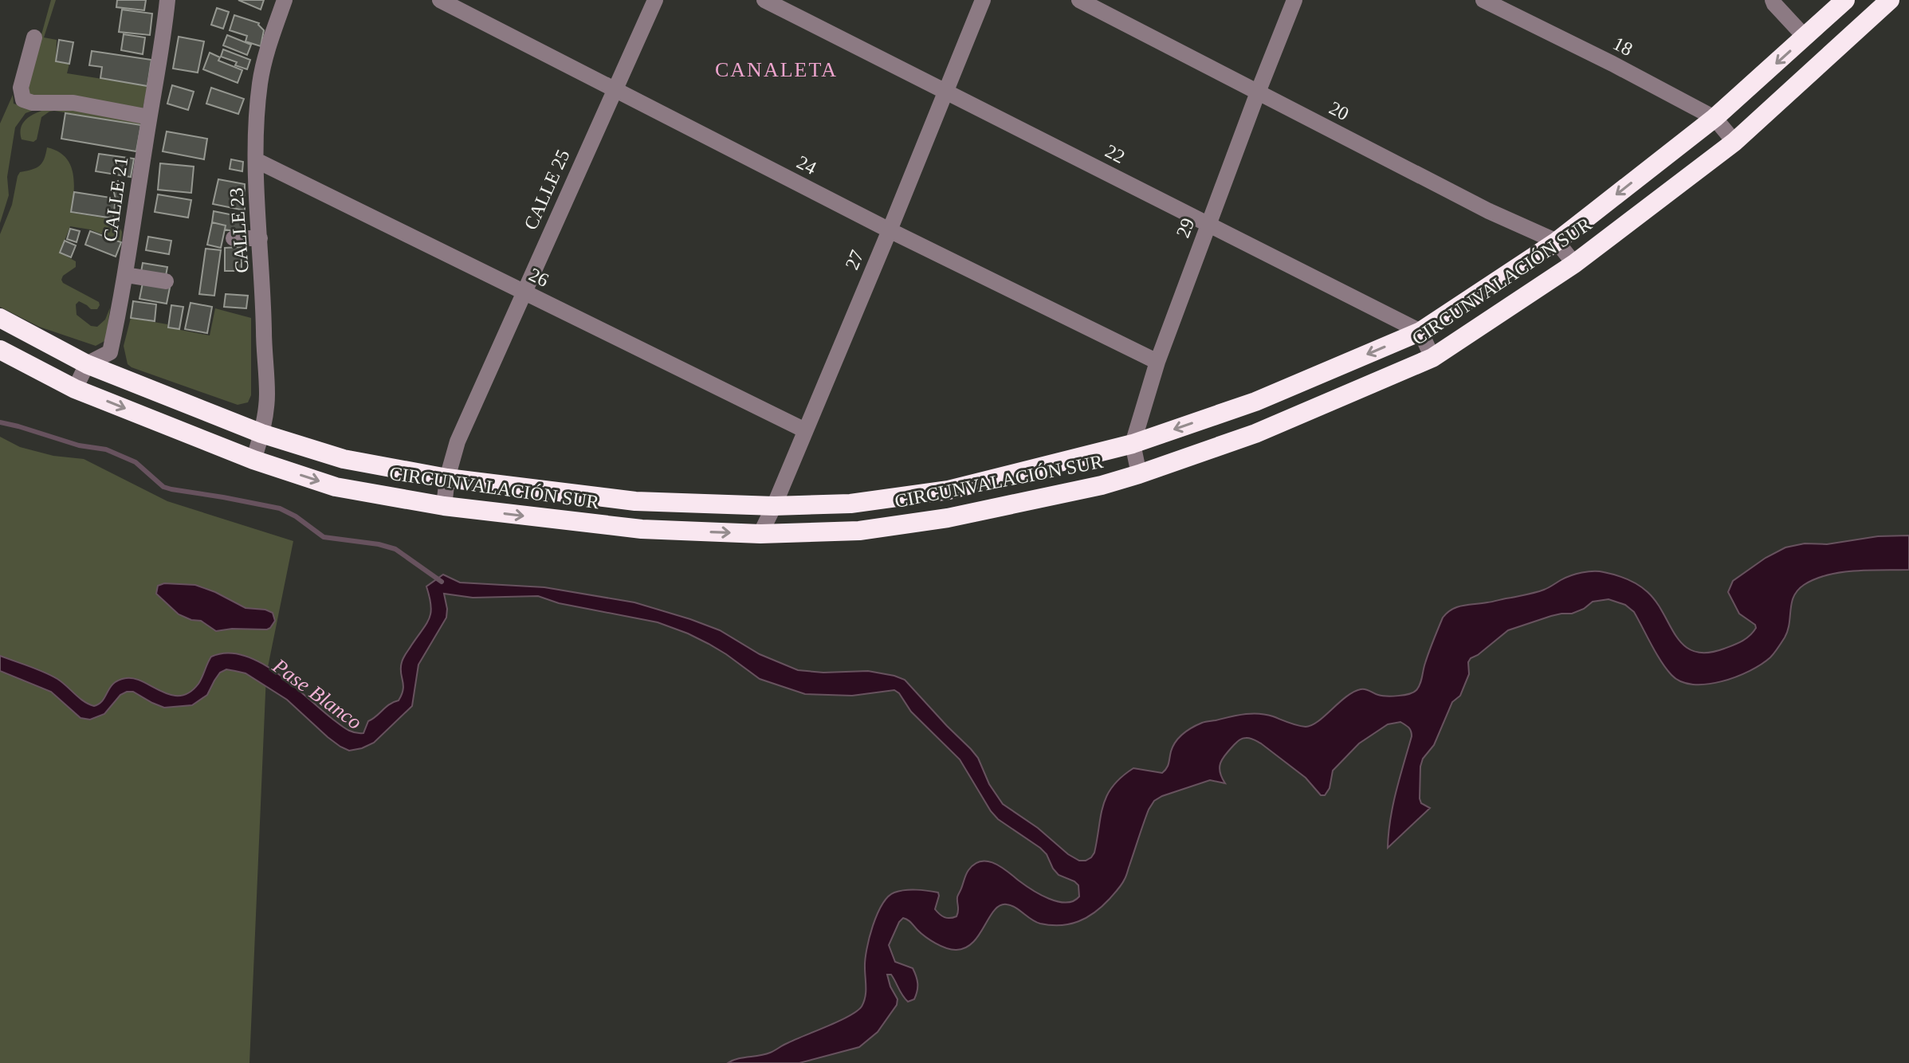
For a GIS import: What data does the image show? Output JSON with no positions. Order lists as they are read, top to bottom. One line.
{"streets":{"highway":["CIRCUNVALACIÓN SUR"],"street":["18","20","22","24","CALLE 25","CALLE 21","29","CALLE 23","27","26"]},"crossings":[["18","CIRCUNVALACIÓN SUR"],["20","29"],["20","CIRCUNVALACIÓN SUR"],["22","29"],["22","27"],["22","CIRCUNVALACIÓN SUR"],["24","CALLE 25"],["24","29"],["24","27"],["CALLE 25","26"],["CALLE 25","CIRCUNVALACIÓN SUR"],["CALLE 21","CIRCUNVALACIÓN SUR"],["29","CIRCUNVALACIÓN SUR"],["CALLE 23","26"],["CALLE 23","CIRCUNVALACIÓN SUR"],["27","26"],["27","CIRCUNVALACIÓN SUR"]],"districts":["CANALETA"],"water":["Pase Blanco"]}
